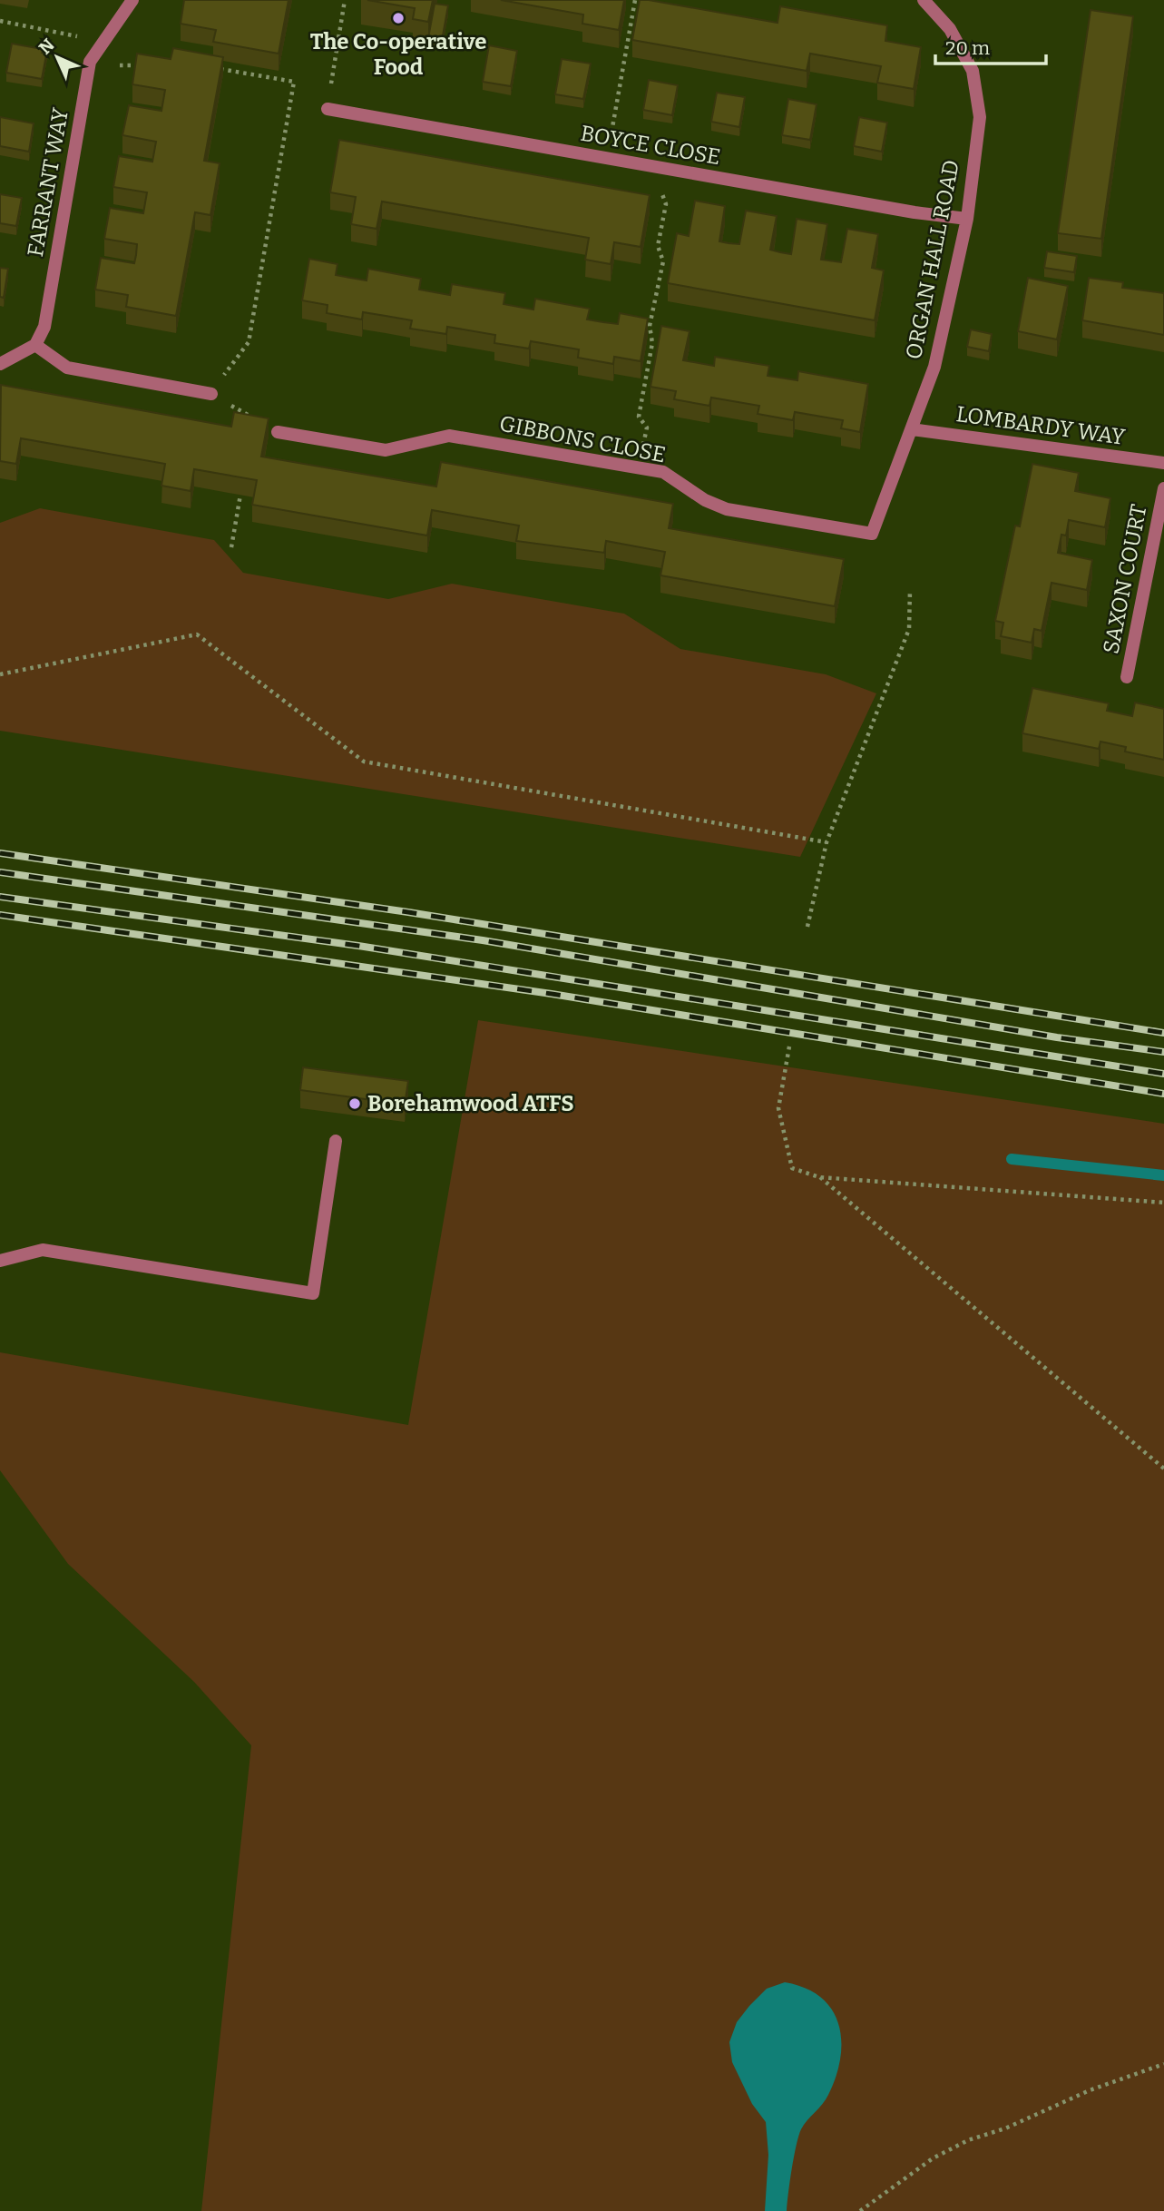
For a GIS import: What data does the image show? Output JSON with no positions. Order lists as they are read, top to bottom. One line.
{"streets":{"street":["BOYCE CLOSE","FARRANT WAY","ORGAN HALL ROAD","LOMBARDY WAY","GIBBONS CLOSE","SAXON COURT"]},"crossings":[["BOYCE CLOSE","ORGAN HALL ROAD"],["ORGAN HALL ROAD","LOMBARDY WAY"],["ORGAN HALL ROAD","GIBBONS CLOSE"]],"places":["The Co-operative Food","Borehamwood ATFS"],"scale_bar":"20 m","north":"top left"}
